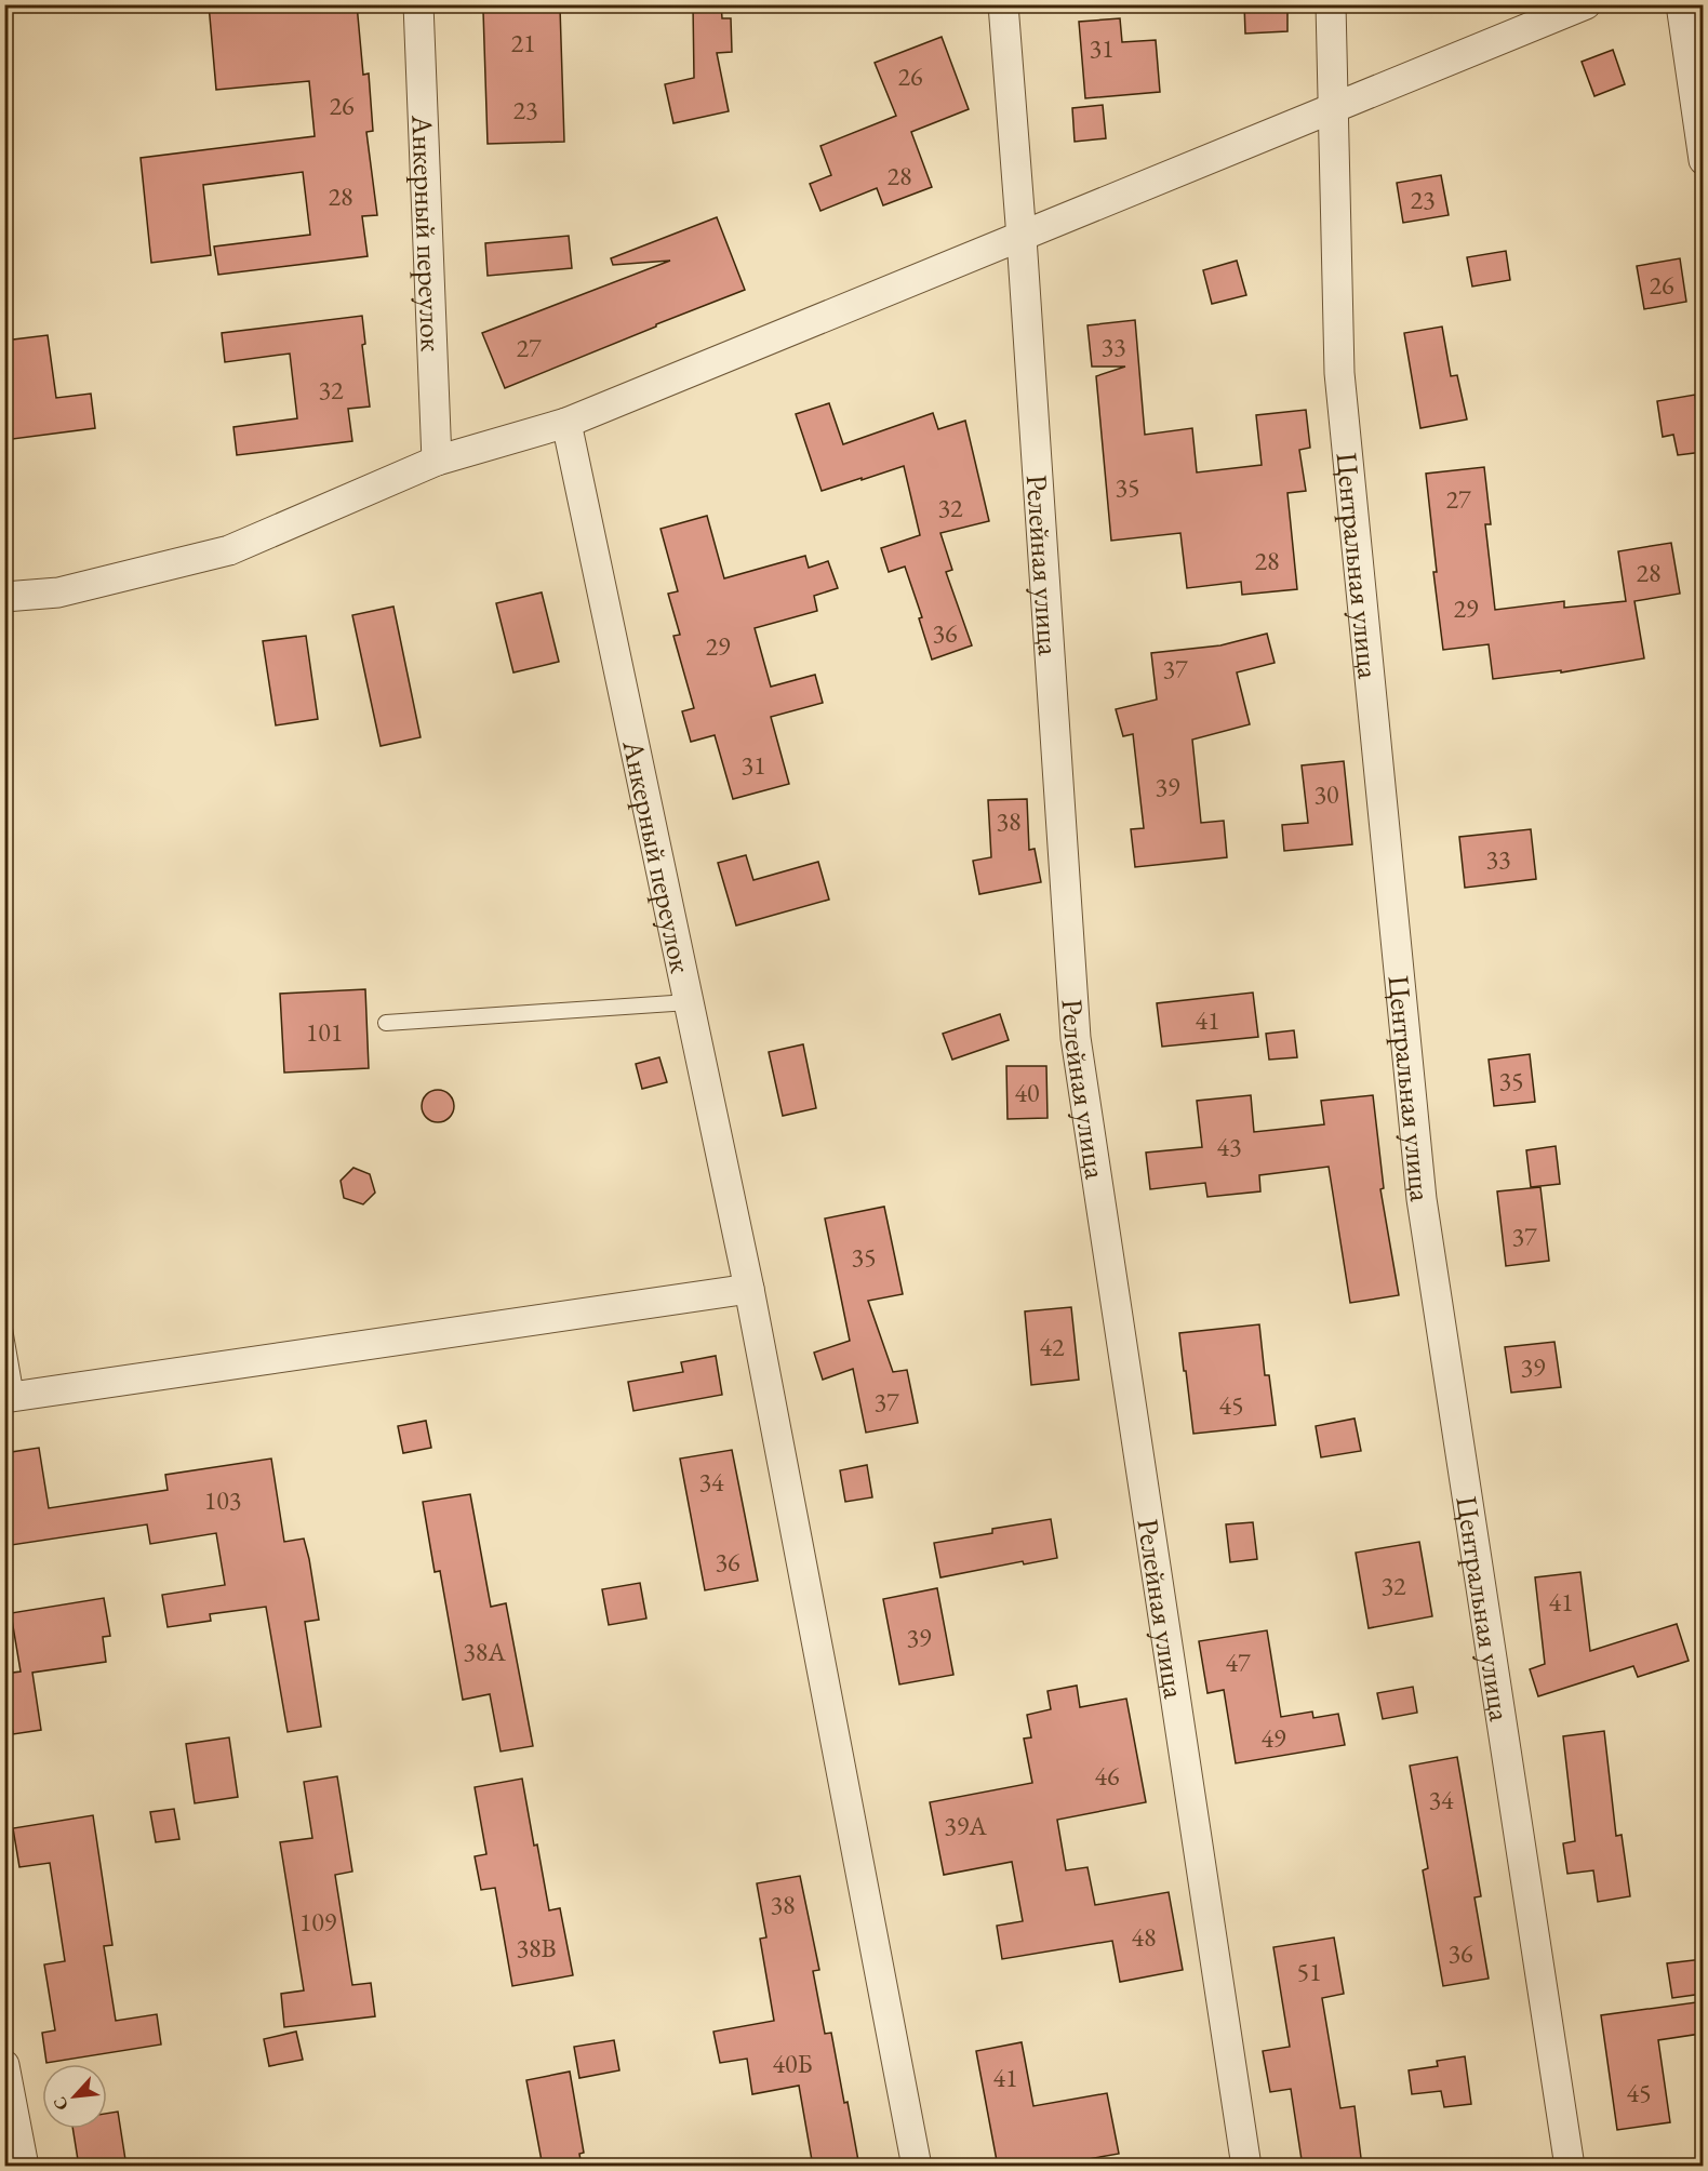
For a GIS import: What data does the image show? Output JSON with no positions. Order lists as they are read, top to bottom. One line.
{"streets":{"street":["Анкерный переулок","Релейная улица","Центральная улица"]},"house_numbers":["21","31","26","26","23","28","28","23","26","33","27","32","35","27","32","28","28","29","36","29","37","31","39","30","38","33","41","101","35","40","43","37","35","42","39","37","45","34","103","36","32","41","39","38А","47","49","46","34","39А","38","109","48","38В","36","51","40Б","41","45"],"north":"bottom left"}
